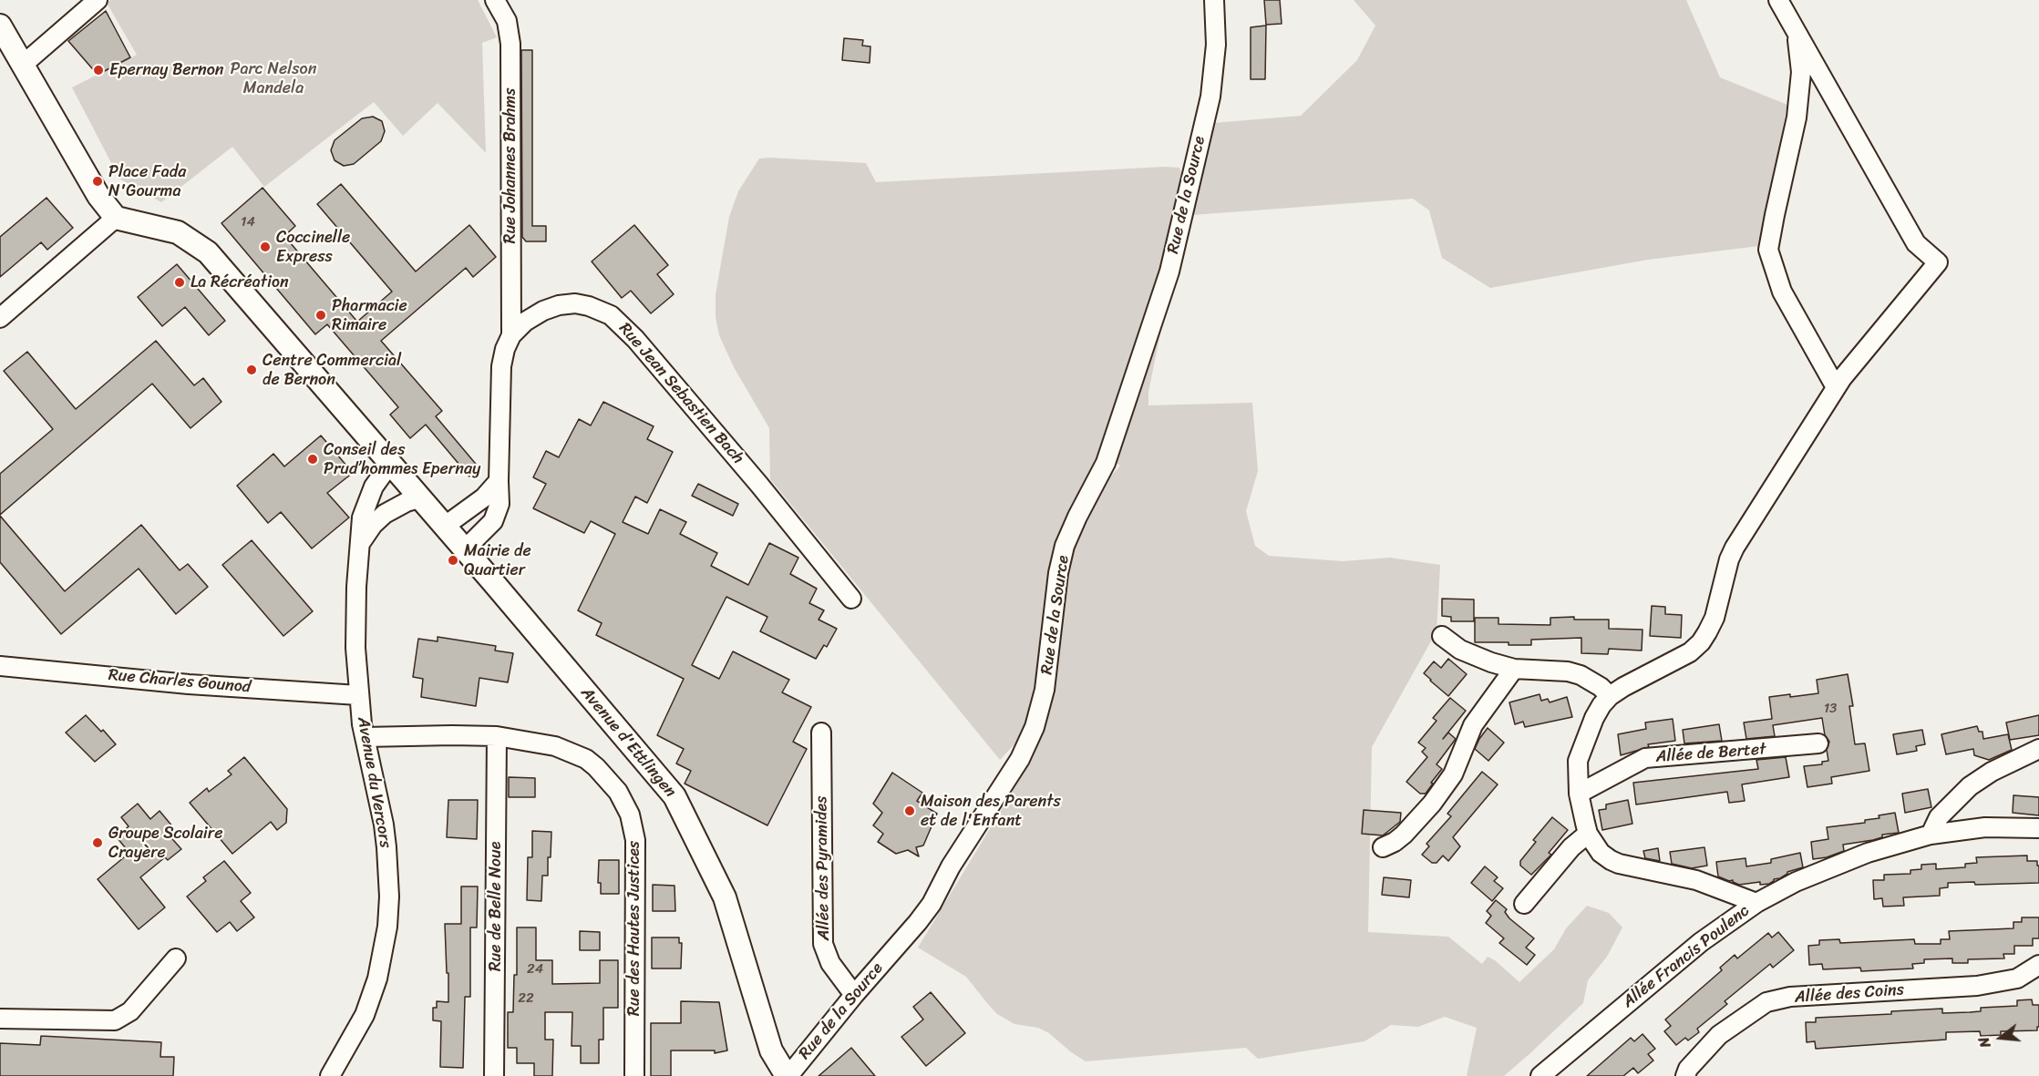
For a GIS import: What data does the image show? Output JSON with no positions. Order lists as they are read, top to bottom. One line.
{"streets":{"street":["Rue Johannes Brahms","Rue de la Source","Rue Jean Sebastien Bach","Rue Charles Gounod","Avenue d'Ettlingen","Allée de Bertet","Avenue du Vercors","Allée des Pyramides","Rue de Belle Noue","Rue des Hautes Justices","Allée Francis Poulenc","Allée des Coins"]},"crossings":[["Rue Johannes Brahms","Rue Jean Sebastien Bach"],["Rue de la Source","Avenue d'Ettlingen"],["Rue de la Source","Allée des Pyramides"],["Rue Jean Sebastien Bach","Avenue d'Ettlingen"],["Rue Charles Gounod","Avenue du Vercors"],["Avenue d'Ettlingen","Avenue du Vercors"],["Avenue du Vercors","Rue des Hautes Justices"],["Rue de Belle Noue","Rue des Hautes Justices"]],"parks":["Parc Nelson Mandela"],"places":["Epernay Bernon","Place Fada N'Gourma","Coccinelle Express","La Récréation","Pharmacie Rimaire","Centre Commercial de Bernon","Conseil des Prud’hommes Epernay","Mairie de Quartier","Maison des Parents et de l'Enfant","Groupe Scolaire Crayère"],"house_numbers":["14","13","24","22"],"north":"left"}
